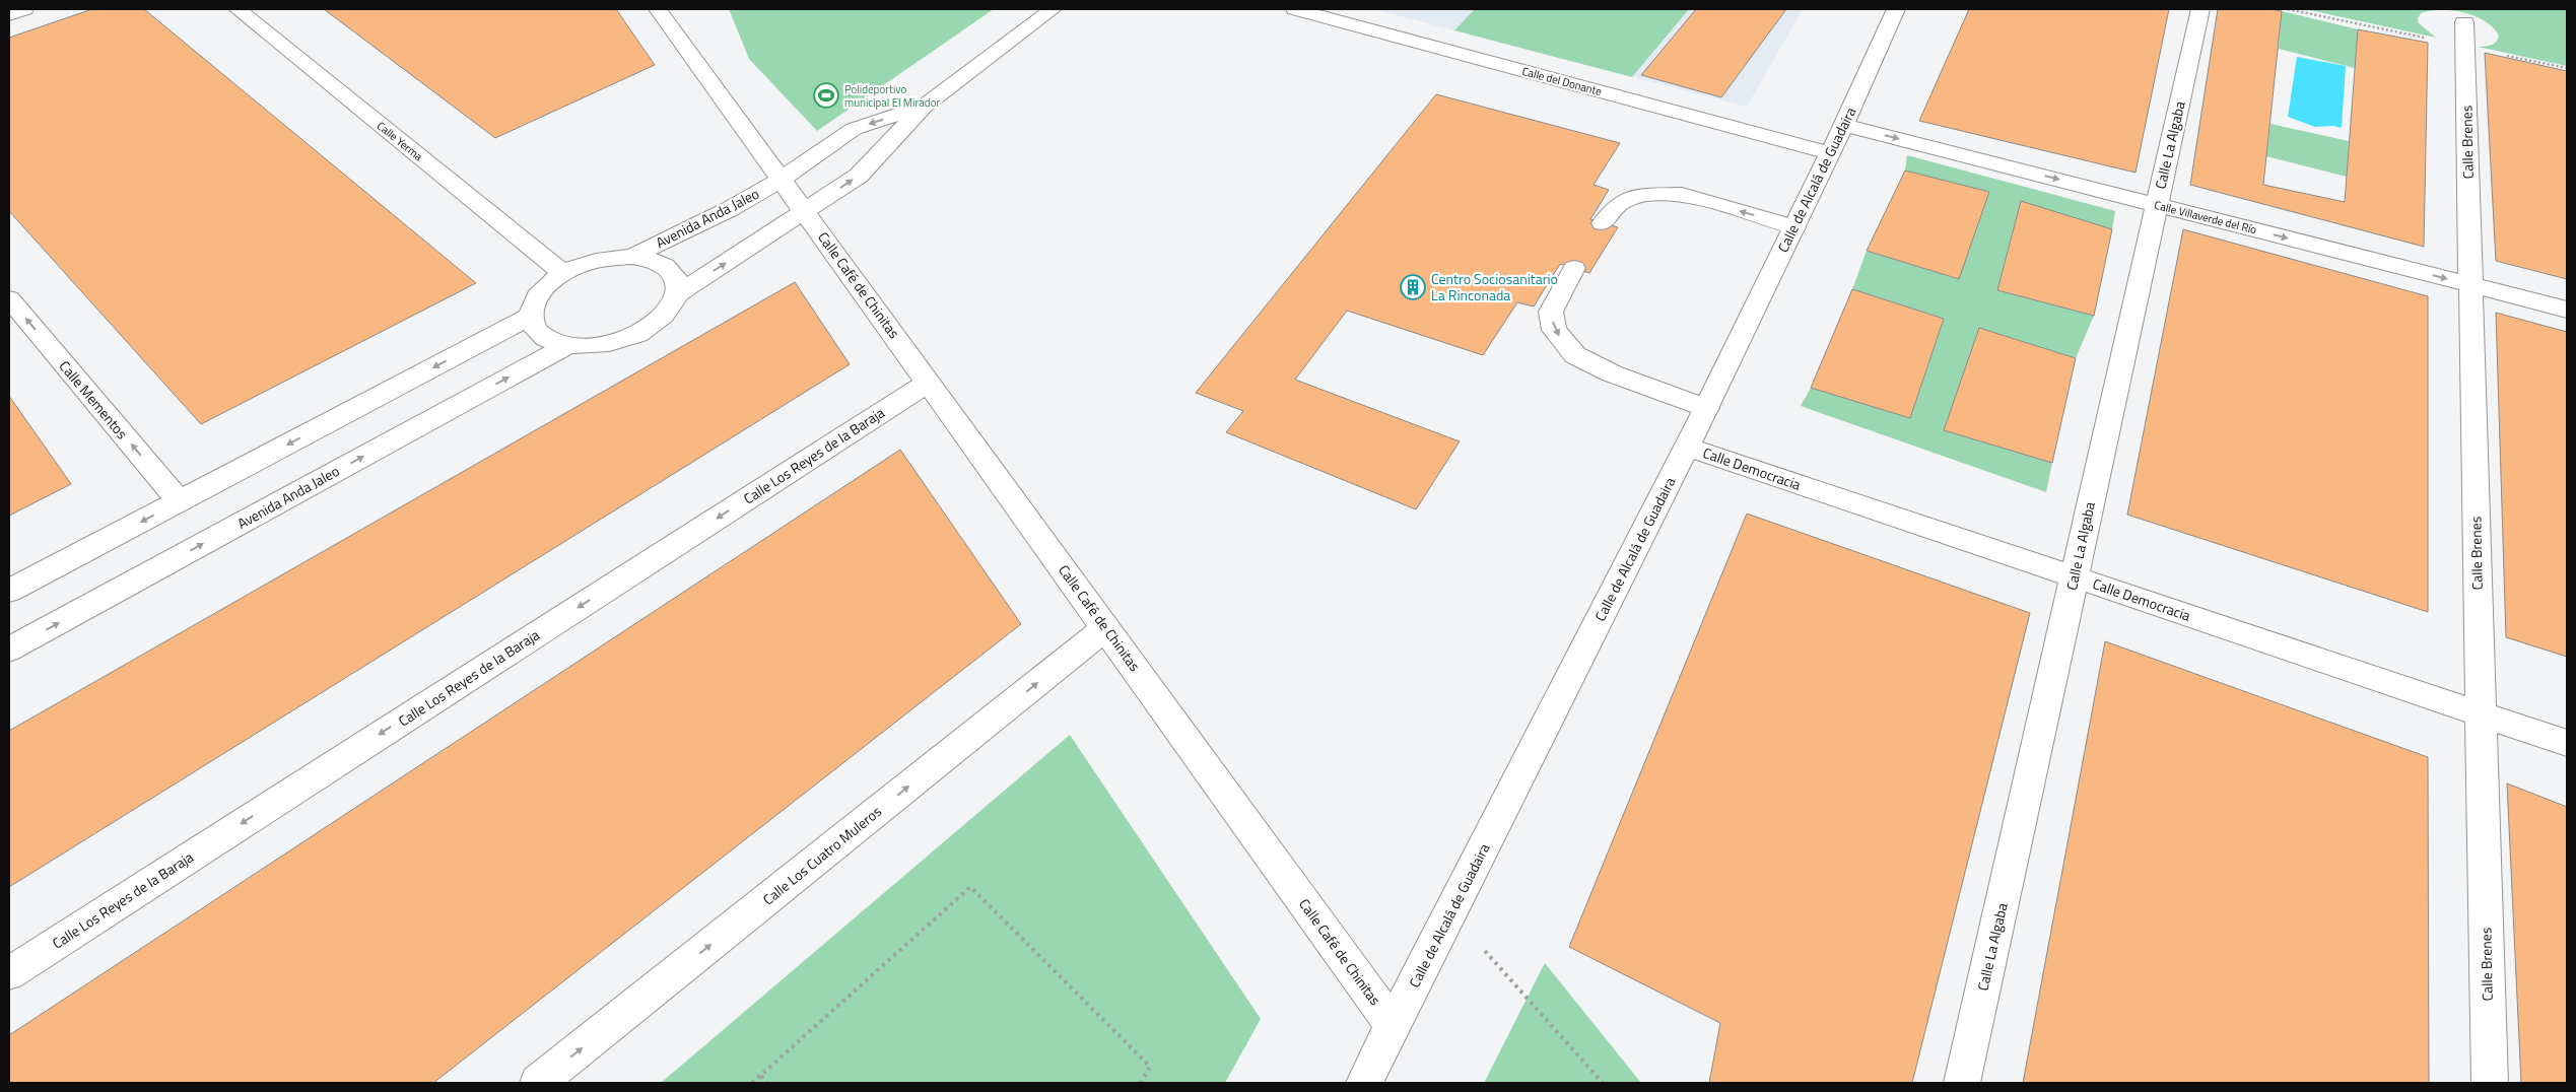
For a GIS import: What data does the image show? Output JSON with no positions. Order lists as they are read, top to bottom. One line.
{"streets":{"street":["Calle del Donante","Calle Yerma","Calle Brenes","Calle La Algaba","Calle de Alcalá de Guadaira","Calle Villaverde del Río","Avenida Anda Jaleo","Calle Café de Chinitas","Calle Mementos","Calle Los Reyes de la Baraja","Calle Democracia","Calle Los Cuatro Muleros"]},"crossings":[["Calle del Donante","Calle de Alcalá de Guadaira"],["Calle Yerma","Avenida Anda Jaleo"],["Calle Brenes","Calle Villaverde del Río"],["Calle Brenes","Calle Democracia"],["Calle La Algaba","Calle Villaverde del Río"],["Calle La Algaba","Calle Democracia"],["Calle de Alcalá de Guadaira","Calle Villaverde del Río"],["Calle de Alcalá de Guadaira","Calle Café de Chinitas"],["Calle de Alcalá de Guadaira","Calle Democracia"],["Avenida Anda Jaleo","Calle Café de Chinitas"],["Calle Café de Chinitas","Calle Los Reyes de la Baraja"],["Calle Café de Chinitas","Calle Los Cuatro Muleros"]],"one_way":["Calle Villaverde del Río","Calle Mementos","Calle Los Reyes de la Baraja","Calle Los Cuatro Muleros"],"places":{"sports":["Polideportivo municipal El Mirador"],"building":["Centro Sociosanitario La Rinconada"]}}
